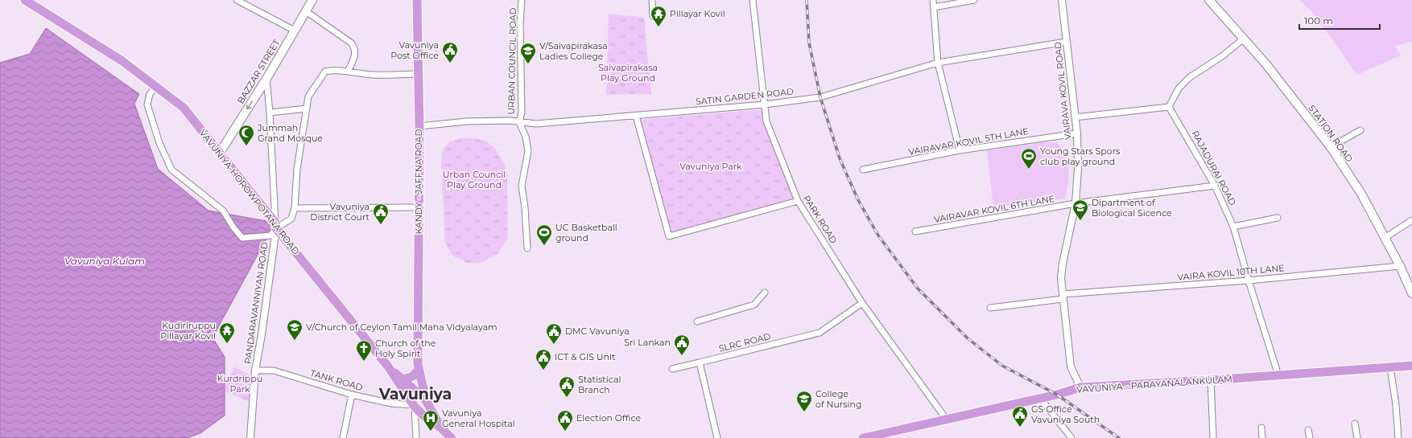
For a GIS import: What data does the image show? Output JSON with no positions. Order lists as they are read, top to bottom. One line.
{"streets":{"highway":["KANDY - JAFFNA ROAD","VAVUNIYA-HOROWPOTANA ROAD","VAVUNIYA - PARAYANALANKULAM"],"main road":["BAZZAR STREET","STATION ROAD"],"street":["URBAN COUNCIL ROAD","VAIRAVA KOVIL ROAD","SATIN GARDEN ROAD","VAIRAVAR KOVIL 5TH LANE","RAJADURAI ROAD","VAIRAVAR KOVIL 6TH LANE","PARK ROAD","VAIRA KOVIL 10TH LANE","PANDARAVANNIYAN ROAD","SLRC ROAD","TANK ROAD"]},"crossings":[["URBAN COUNCIL ROAD","SATIN GARDEN ROAD"],["BAZZAR STREET","VAVUNIYA-HOROWPOTANA ROAD"],["VAIRAVA KOVIL ROAD","SATIN GARDEN ROAD"],["VAIRAVA KOVIL ROAD","VAIRAVAR KOVIL 5TH LANE"],["VAIRAVA KOVIL ROAD","VAIRAVAR KOVIL 6TH LANE"],["VAIRAVA KOVIL ROAD","VAIRA KOVIL 10TH LANE"],["VAIRAVA KOVIL ROAD","VAVUNIYA - PARAYANALANKULAM"],["SATIN GARDEN ROAD","KANDY - JAFFNA ROAD"],["SATIN GARDEN ROAD","PARK ROAD"],["STATION ROAD","VAIRA KOVIL 10TH LANE"],["RAJADURAI ROAD","VAIRAVAR KOVIL 6TH LANE"],["RAJADURAI ROAD","VAIRA KOVIL 10TH LANE"],["RAJADURAI ROAD","VAVUNIYA - PARAYANALANKULAM"],["KANDY - JAFFNA ROAD","VAVUNIYA-HOROWPOTANA ROAD"],["KANDY - JAFFNA ROAD","TANK ROAD"],["VAVUNIYA-HOROWPOTANA ROAD","PANDARAVANNIYAN ROAD"],["VAVUNIYA-HOROWPOTANA ROAD","TANK ROAD"],["PARK ROAD","SLRC ROAD"],["PARK ROAD","VAVUNIYA - PARAYANALANKULAM"],["PANDARAVANNIYAN ROAD","TANK ROAD"]],"one_way":["BAZZAR STREET"],"districts":["Vavuniya"],"water":["Vavuniya Kulam"],"parks":["Saivapirakasa Play Ground","Vavuniya Park","Urban Council Play Ground","Kurdrippu Park"],"places":{"temple":["Pillayar Kovil","Kudiriruppu Pillayar Kovil"],"public building":["Vavuniya Post Office","Vavuniya District Court","DMC Vavuniya","Sri Lankan","ICT & GIS Unit","Statistical Branch","GS Office Vavuniya South","Election Office"],"school or university":["V/Saivapirakasa Ladies College","Dipartment of Biological Sicence","V/Church of Ceylon Tamil Maha Vidyalayam","College of Nursing"],"mosque":["Jummah Grand Mosque"],"sports":["Young Stars Spors club play ground","UC Basketball ground"],"church":["Church of the Holy Spirit"],"hospital":["Vavuniya General Hospital"]},"scale_bar":"100 m"}
